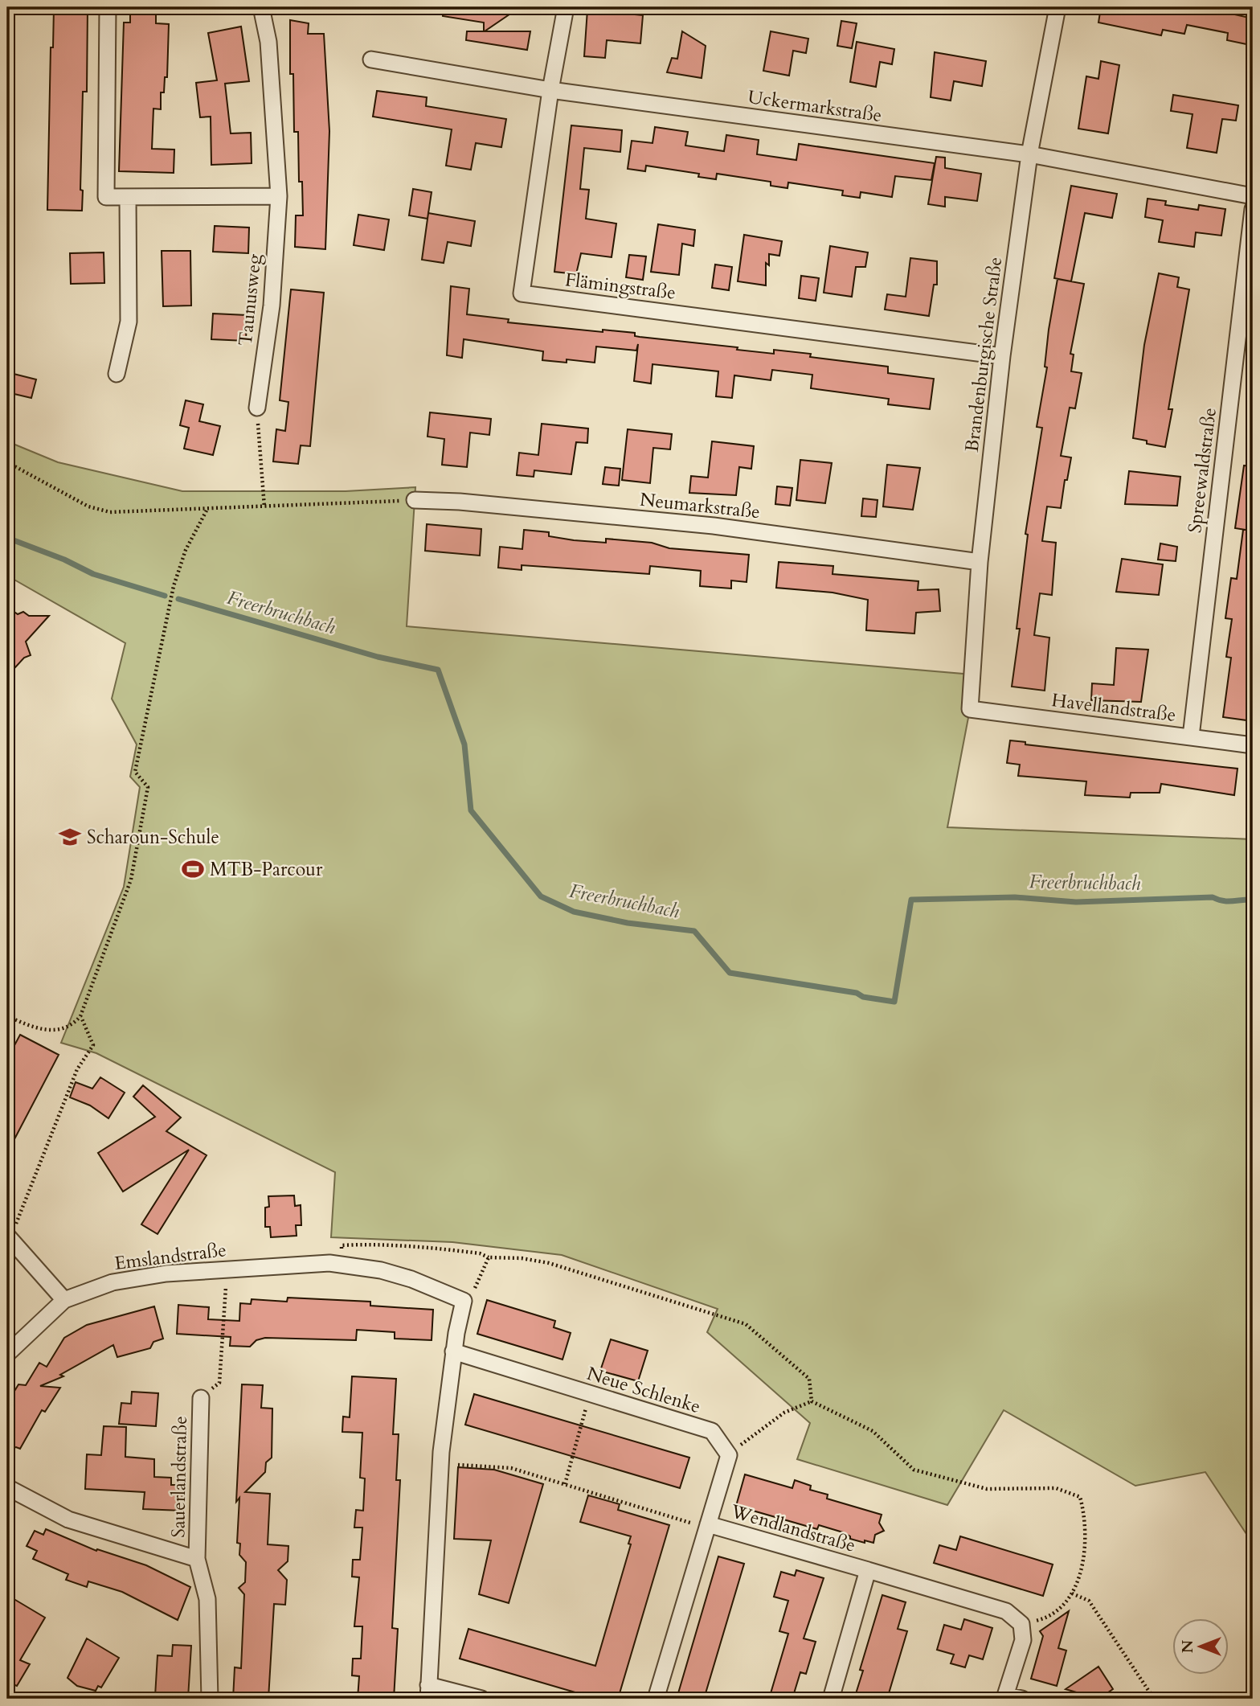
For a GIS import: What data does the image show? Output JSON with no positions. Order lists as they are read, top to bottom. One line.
{"streets":{"street":["Uckermarkstraße","Flämingstraße","Taunusweg","Brandenburgische Straße","Spreewaldstraße","Neumarkstraße","Havellandstraße","Emslandstraße","Neue Schlenke","Sauerlandstraße","Wendlandstraße"]},"crossings":[["Uckermarkstraße","Flämingstraße"],["Uckermarkstraße","Brandenburgische Straße"],["Flämingstraße","Brandenburgische Straße"],["Brandenburgische Straße","Neumarkstraße"],["Brandenburgische Straße","Havellandstraße"],["Spreewaldstraße","Havellandstraße"],["Emslandstraße","Sauerlandstraße"]],"water":["Freerbruchbach"],"places":{"school or university":["Scharoun-Schule"],"sports":["MTB-Parcour"]},"north":"left"}
